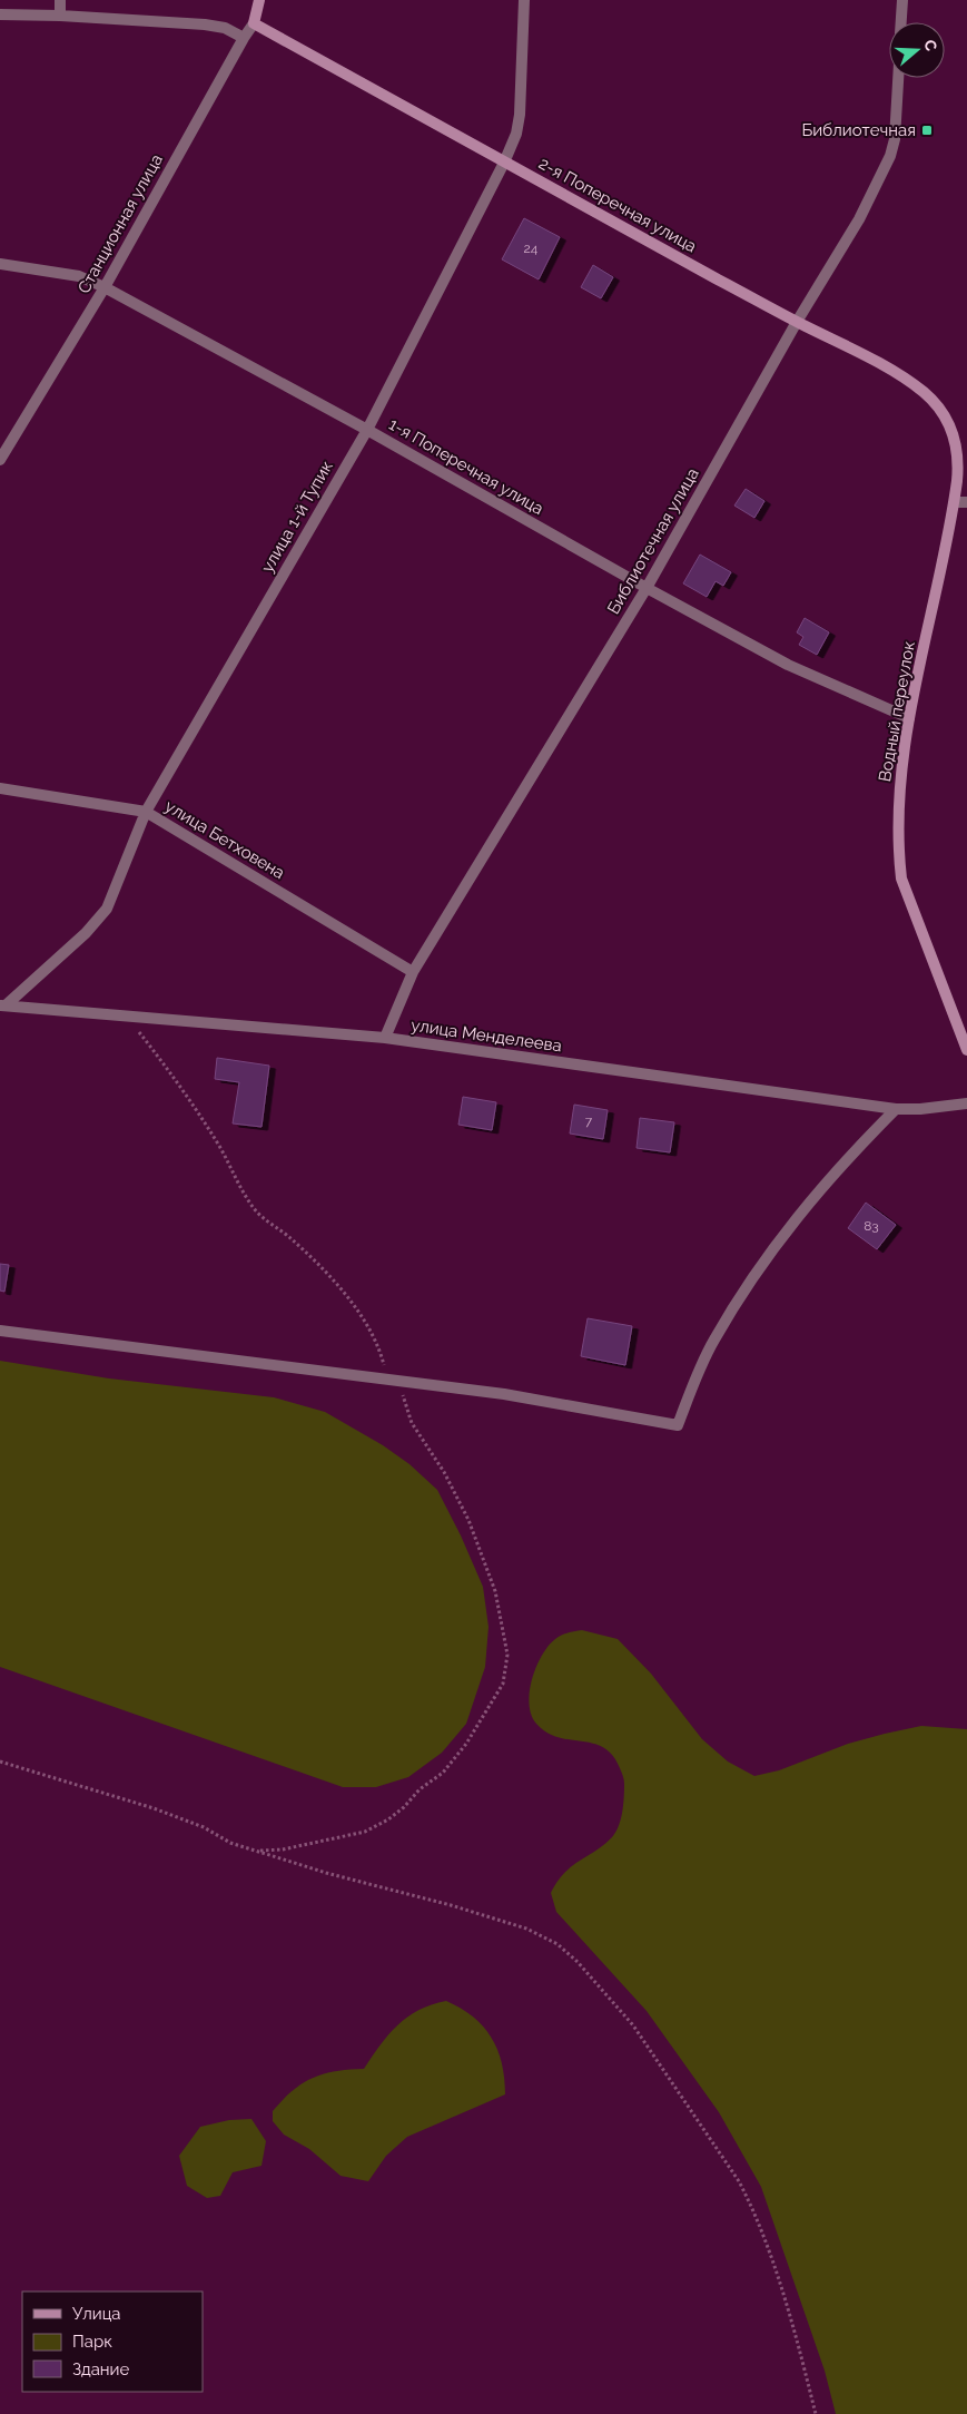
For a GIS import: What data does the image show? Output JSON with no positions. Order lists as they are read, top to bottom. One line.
{"streets":{"street":["2-я Поперечная улица","Станционная улица","1-я Поперечная улица","улица 1-й Тупик","Библиотечная улица","Водный переулок","улица Бетховена","улица Менделеева"]},"crossings":[["2-я Поперечная улица","Станционная улица"],["2-я Поперечная улица","улица 1-й Тупик"],["2-я Поперечная улица","Библиотечная улица"],["2-я Поперечная улица","Водный переулок"],["Станционная улица","1-я Поперечная улица"],["1-я Поперечная улица","улица 1-й Тупик"],["1-я Поперечная улица","Библиотечная улица"],["1-я Поперечная улица","Водный переулок"],["улица 1-й Тупик","улица Бетховена"],["улица 1-й Тупик","улица Менделеева"],["Библиотечная улица","улица Бетховена"],["Библиотечная улица","улица Менделеева"]],"places":{"transit":["Библиотечная"]},"house_numbers":["24","7","83"],"legend":["Улица","Парк","Здание"],"north":"right"}
